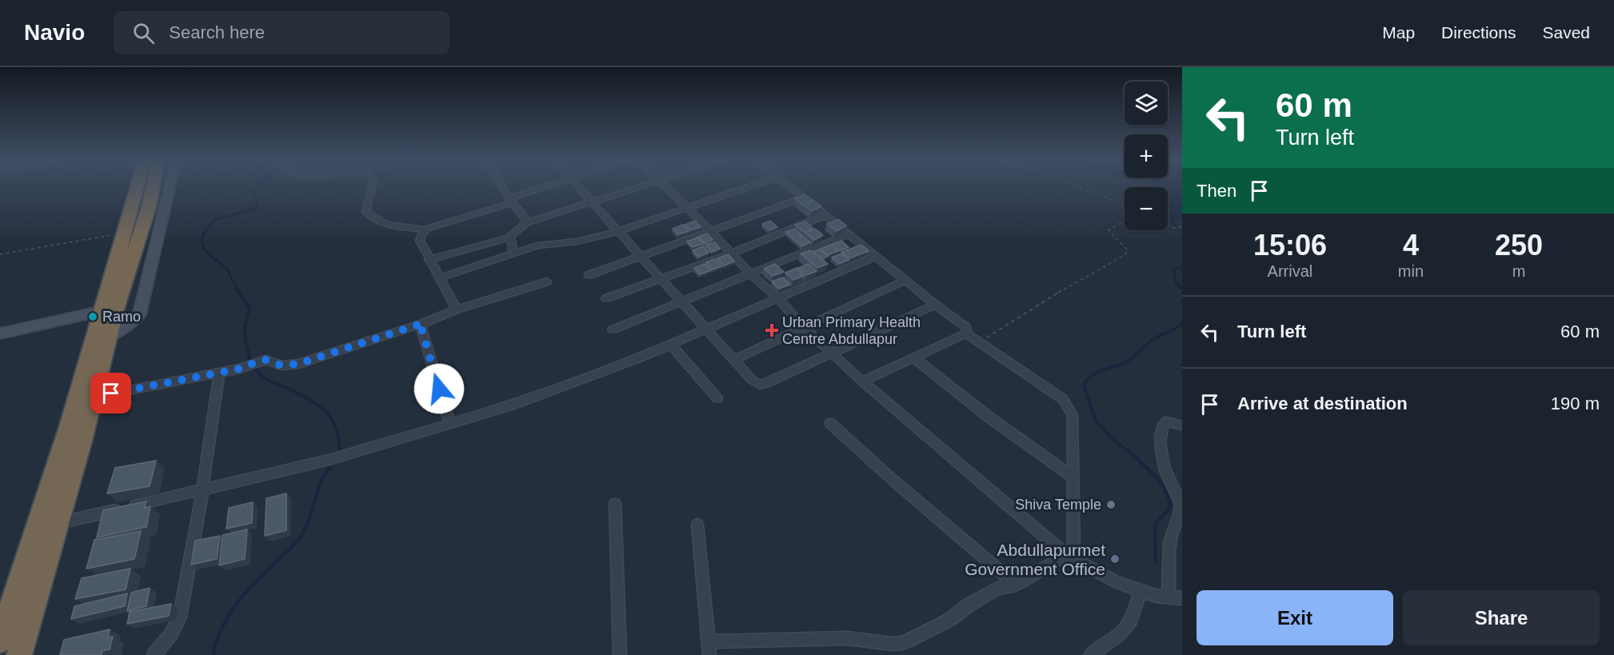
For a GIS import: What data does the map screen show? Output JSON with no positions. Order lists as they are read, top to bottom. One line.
{"places":{"other":["Ramo","Shiva Temple","Abdullapurmet Government Office"],"health":["Urban Primary Health Centre Abdullapur"]},"page":{"header":"Navio","search":"Search here","nav":["Map","Directions","Saved"],"turn":["60 m","Turn left"],"map_buttons":["+","−"],"then":"Then","eta":["15:06","Arrival","4","min","250","m"],"list":[{"name":"Turn left","value":"60 m"},{"name":"Arrive at destination","value":"190 m"}],"buttons":["Exit","Share"]}}
